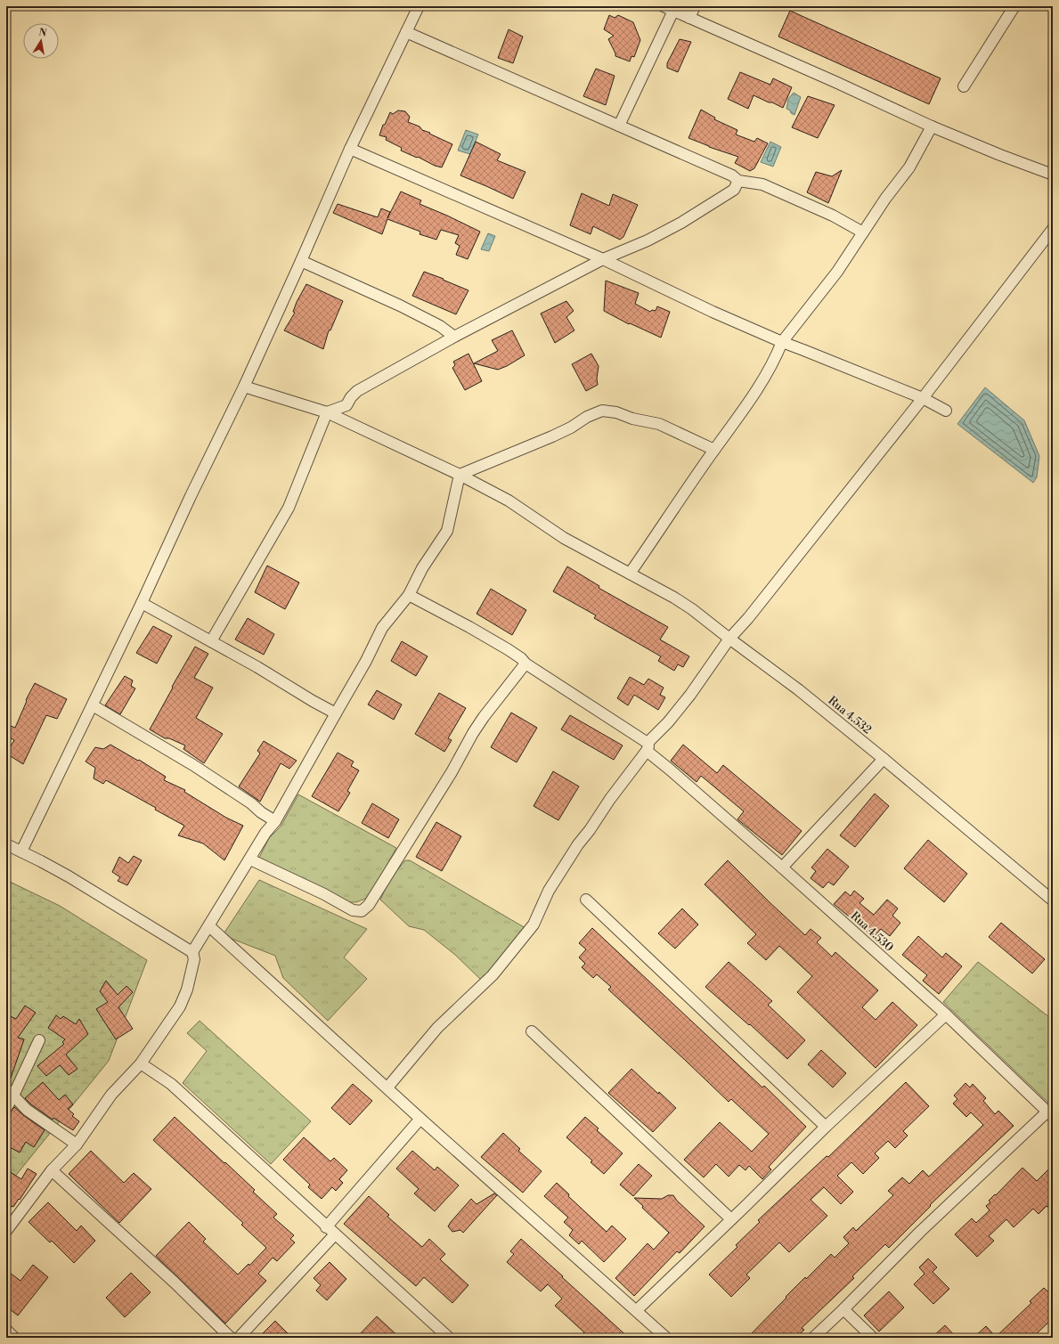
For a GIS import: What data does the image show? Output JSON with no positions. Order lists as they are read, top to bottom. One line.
{"streets":{"street":["Rua 4.532","Rua 4.530"]},"north":"top"}
